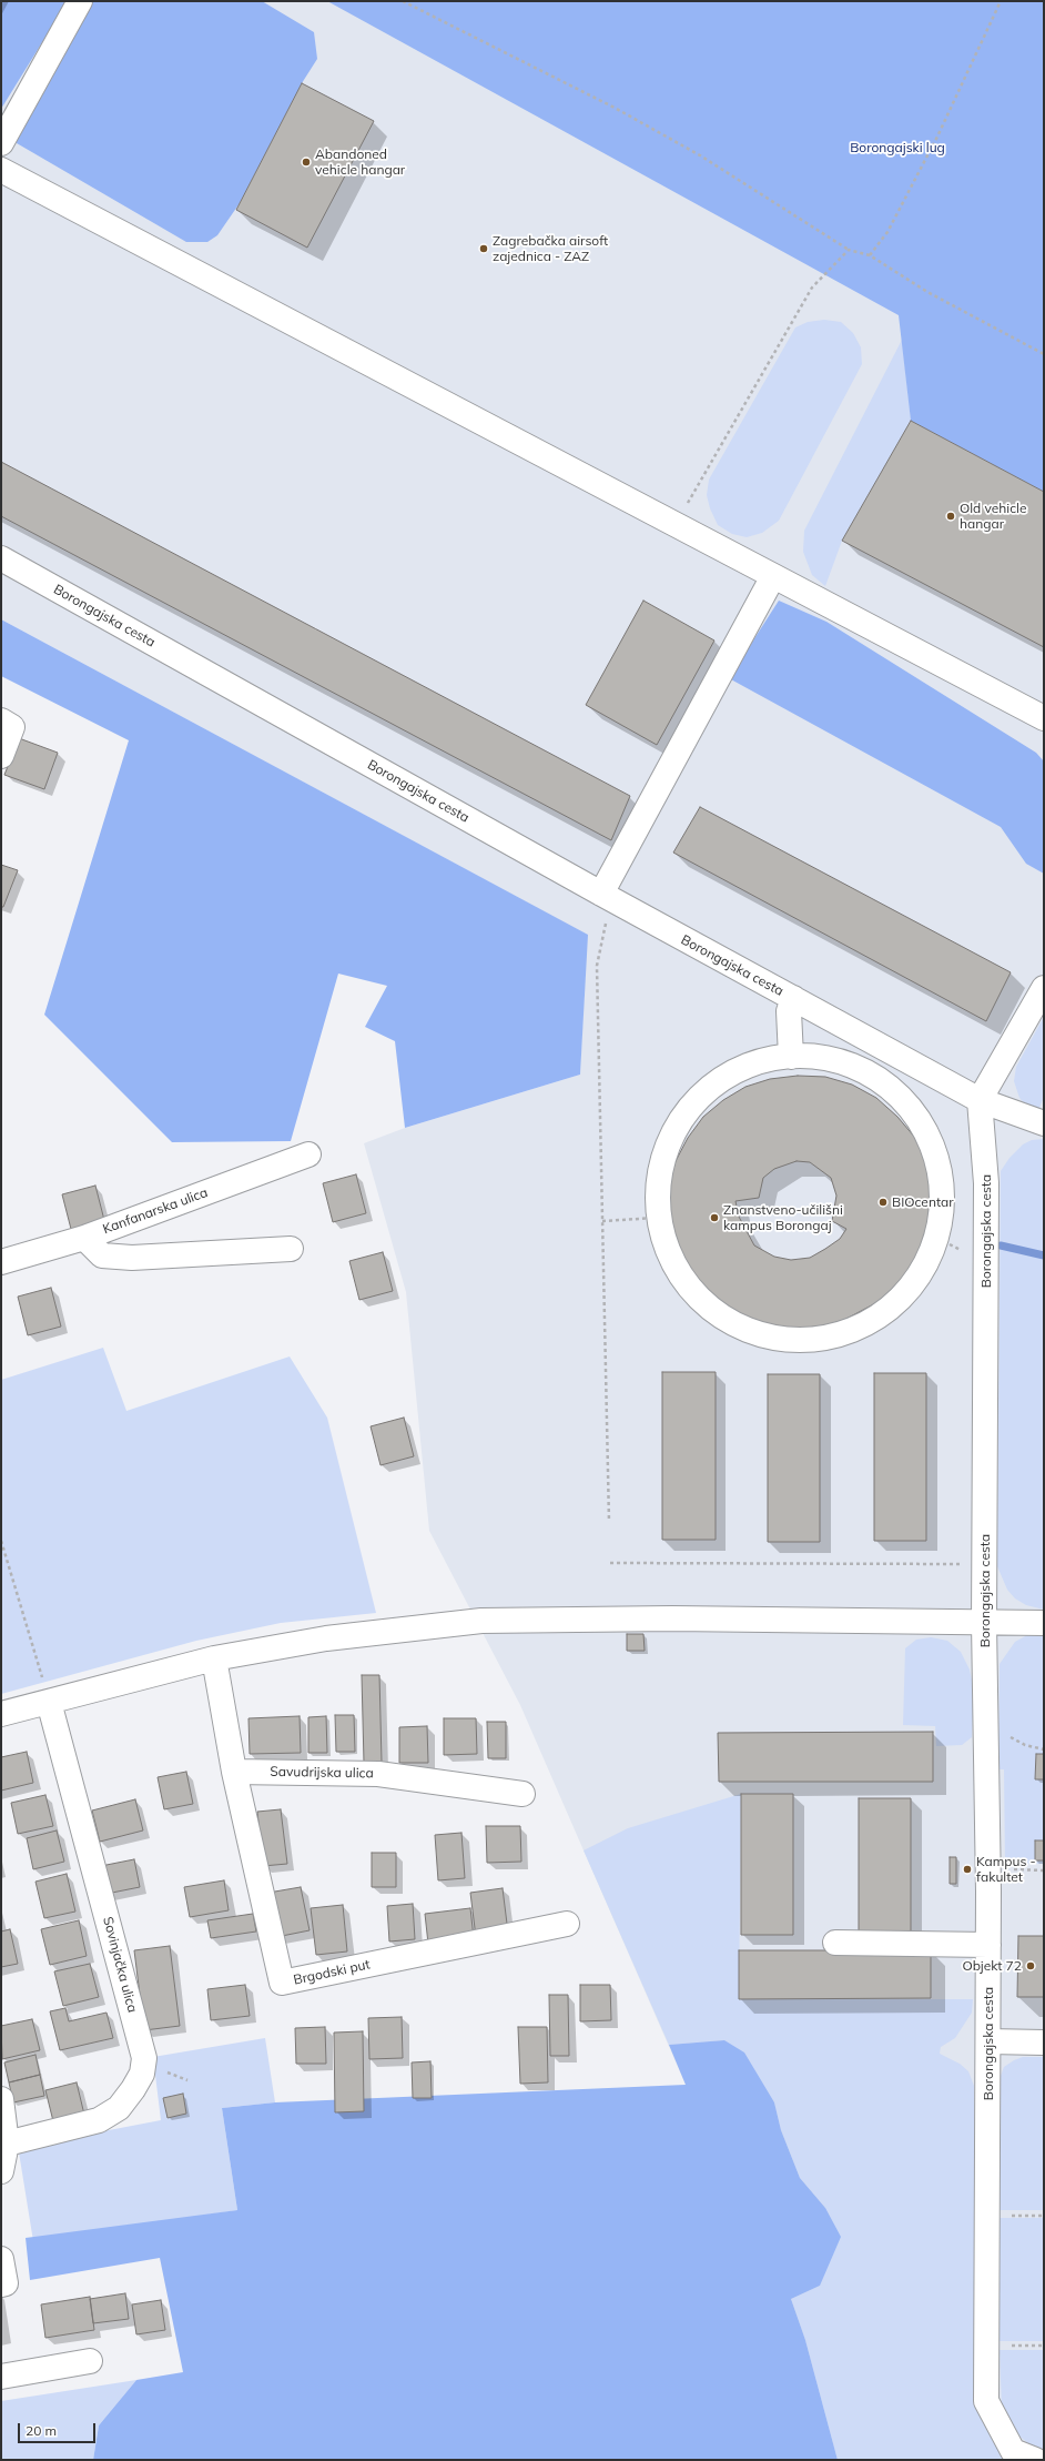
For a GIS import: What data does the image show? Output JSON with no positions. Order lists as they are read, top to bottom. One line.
{"streets":{"street":["Borongajska cesta","Kanfanarska ulica","Savudrijska ulica","Sovinjačka ulica","Brgodski put"]},"crossings":[["Savudrijska ulica","Brgodski put"]],"parks":["Borongajski lug"],"places":["Abandoned vehicle hangar","Zagrebačka airsoft zajednica - ZAZ","Old vehicle hangar","BIOcentar","Znanstveno-učilišni kampus Borongaj","Kampus - fakultet","Objekt 72"],"scale_bar":"20 m"}
